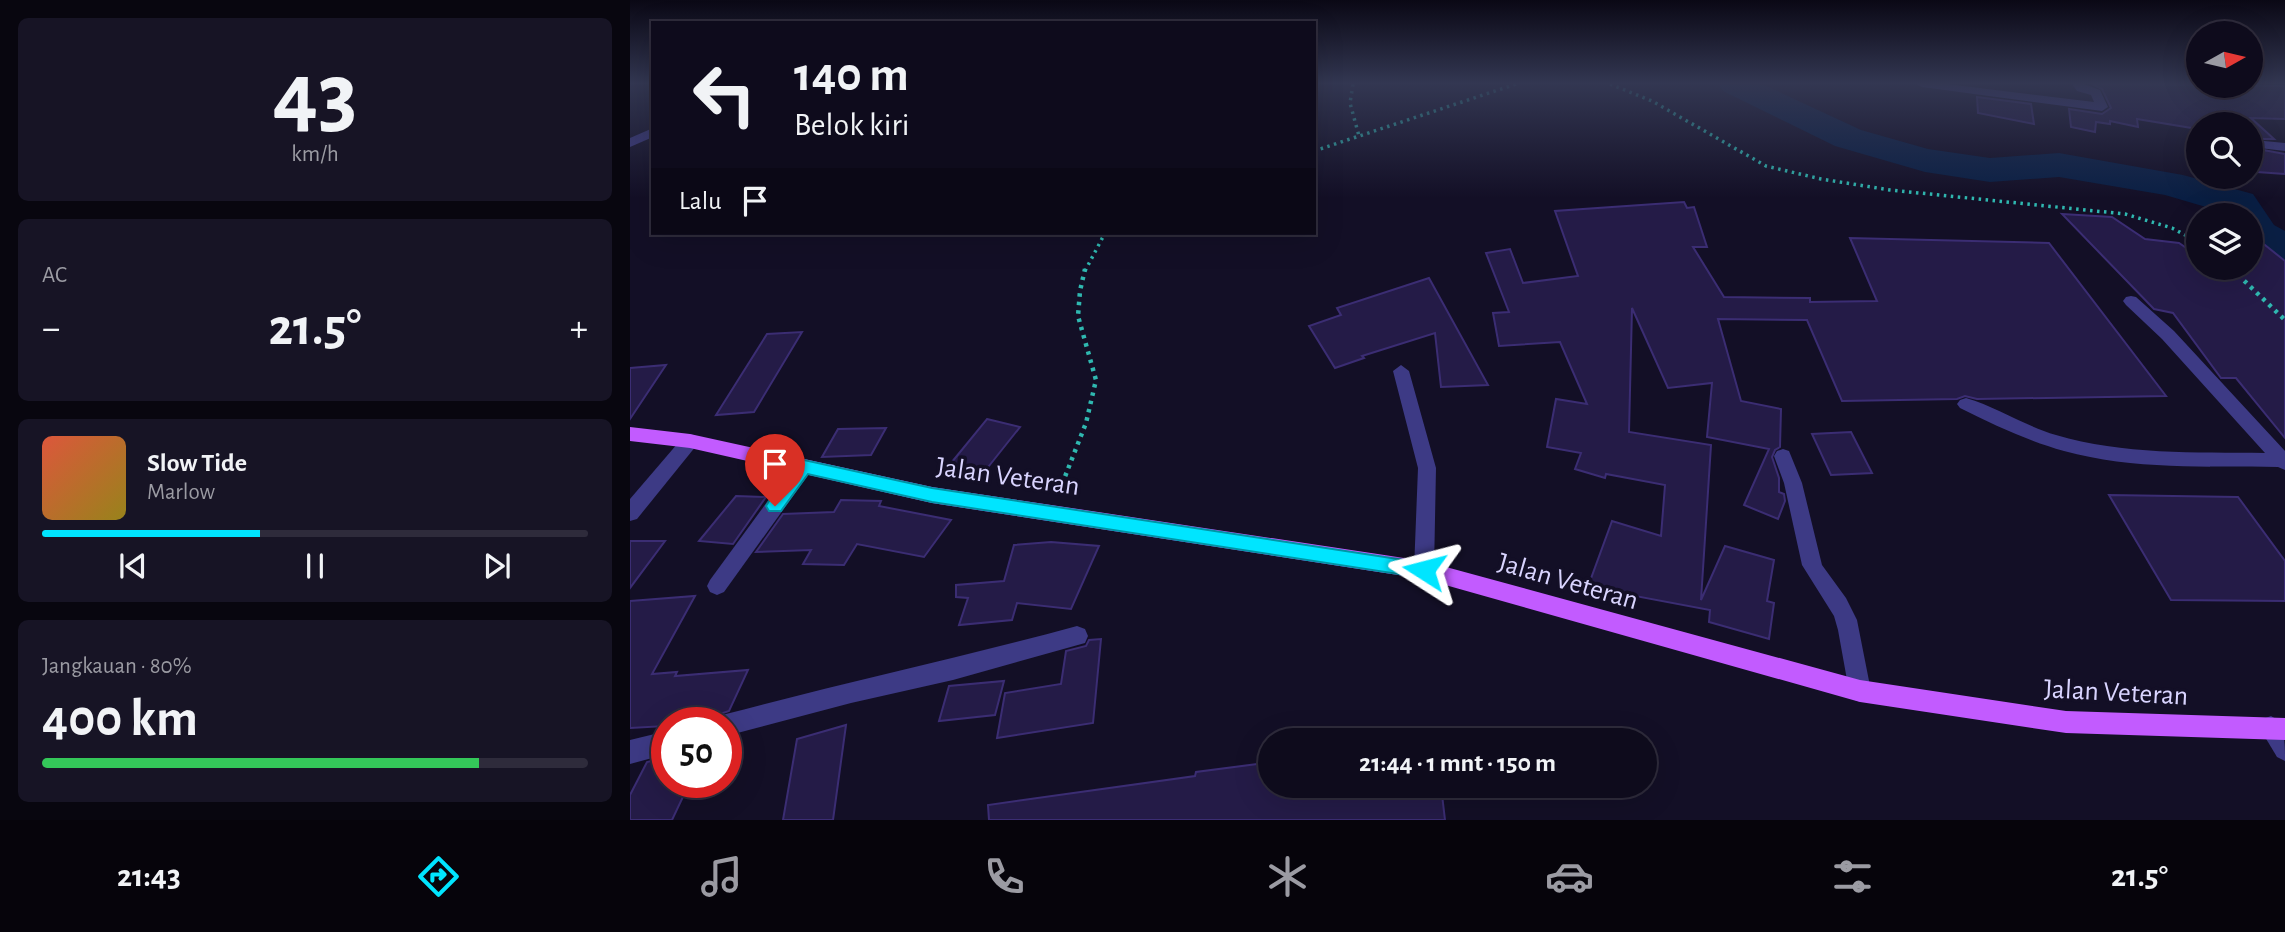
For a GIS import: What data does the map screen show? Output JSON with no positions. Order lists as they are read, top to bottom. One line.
{"streets":{"main road":["Jalan Veteran"]},"north":"right","page":{"tile":[["43","km/h"],"AC",["Jangkauan · 80%","400 km"]],"turn":["140 m","Belok kiri"],"then":"Lalu","heat":["−","21.5°","+"],"song":["Slow Tide","Marlow"],"limit":"50","trip":"21:44 · 1 mnt · 150 m","tabs":["21:43","21.5°"]}}
